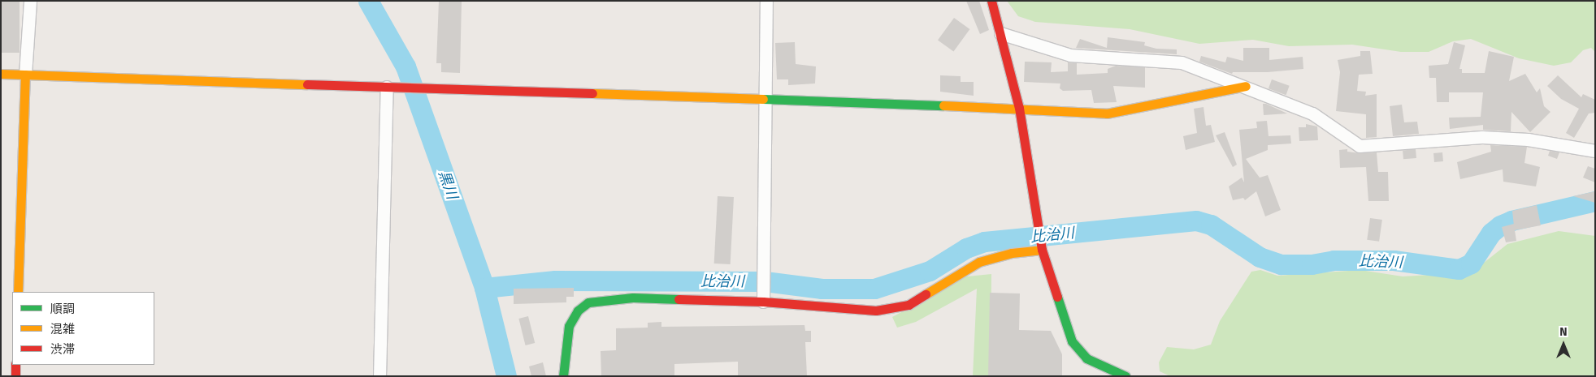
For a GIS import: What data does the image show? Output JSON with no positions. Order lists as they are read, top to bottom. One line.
{"water":["黒川","比治川"],"legend":["順調","混雑","渋滞"],"north":"top"}
